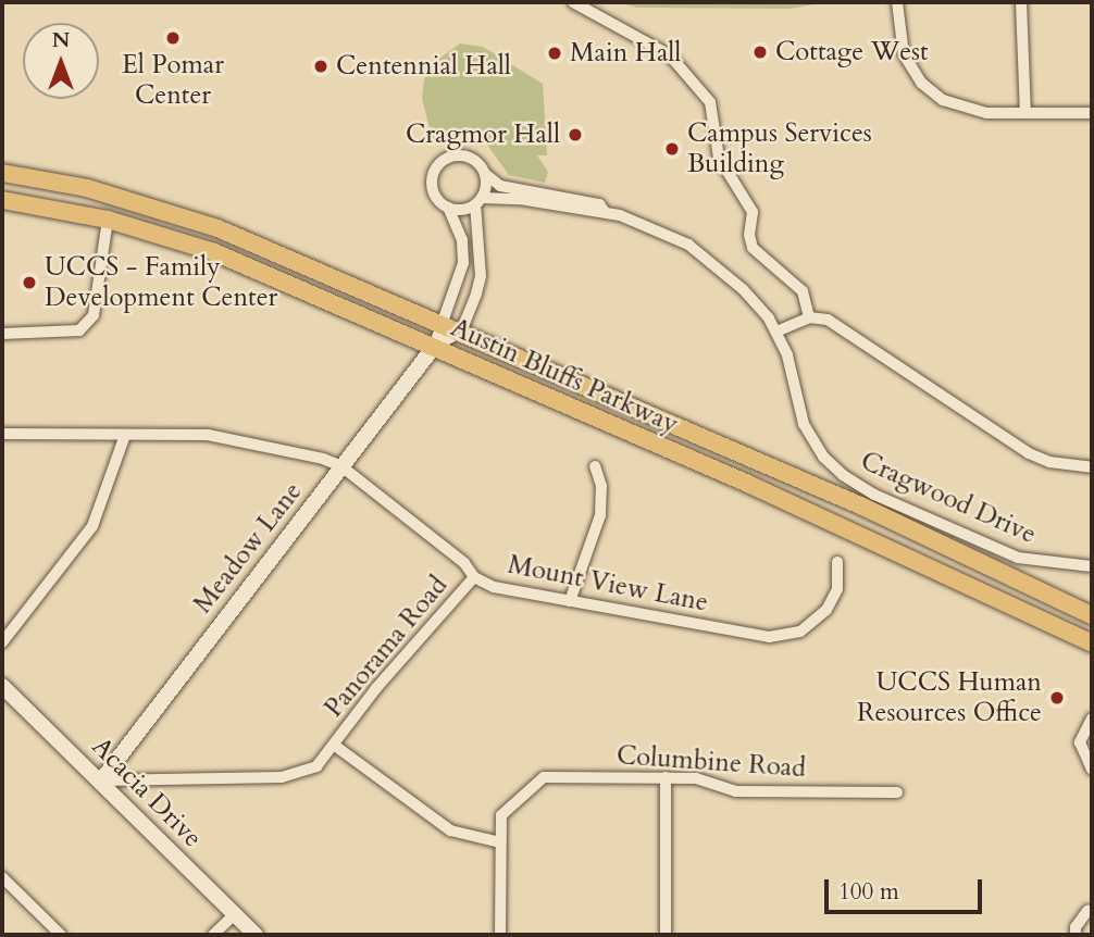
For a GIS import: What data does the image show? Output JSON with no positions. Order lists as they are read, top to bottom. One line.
{"streets":{"main road":["Austin Bluffs Parkway"],"street":["Cragwood Drive","Meadow Lane","Mount View Lane","Panorama Road","Columbine Road","Acacia Drive"]},"crossings":[["Austin Bluffs Parkway","Meadow Lane"],["Cragwood Drive","Meadow Lane"],["Meadow Lane","Mount View Lane"],["Meadow Lane","Acacia Drive"],["Mount View Lane","Panorama Road"]],"places":["El Pomar Center","Cottage West","Main Hall","Centennial Hall","Cragmor Hall","Campus Services Building","UCCS - Family Development Center","UCCS Human Resources Office"],"scale_bar":"100 m","north":"top"}
